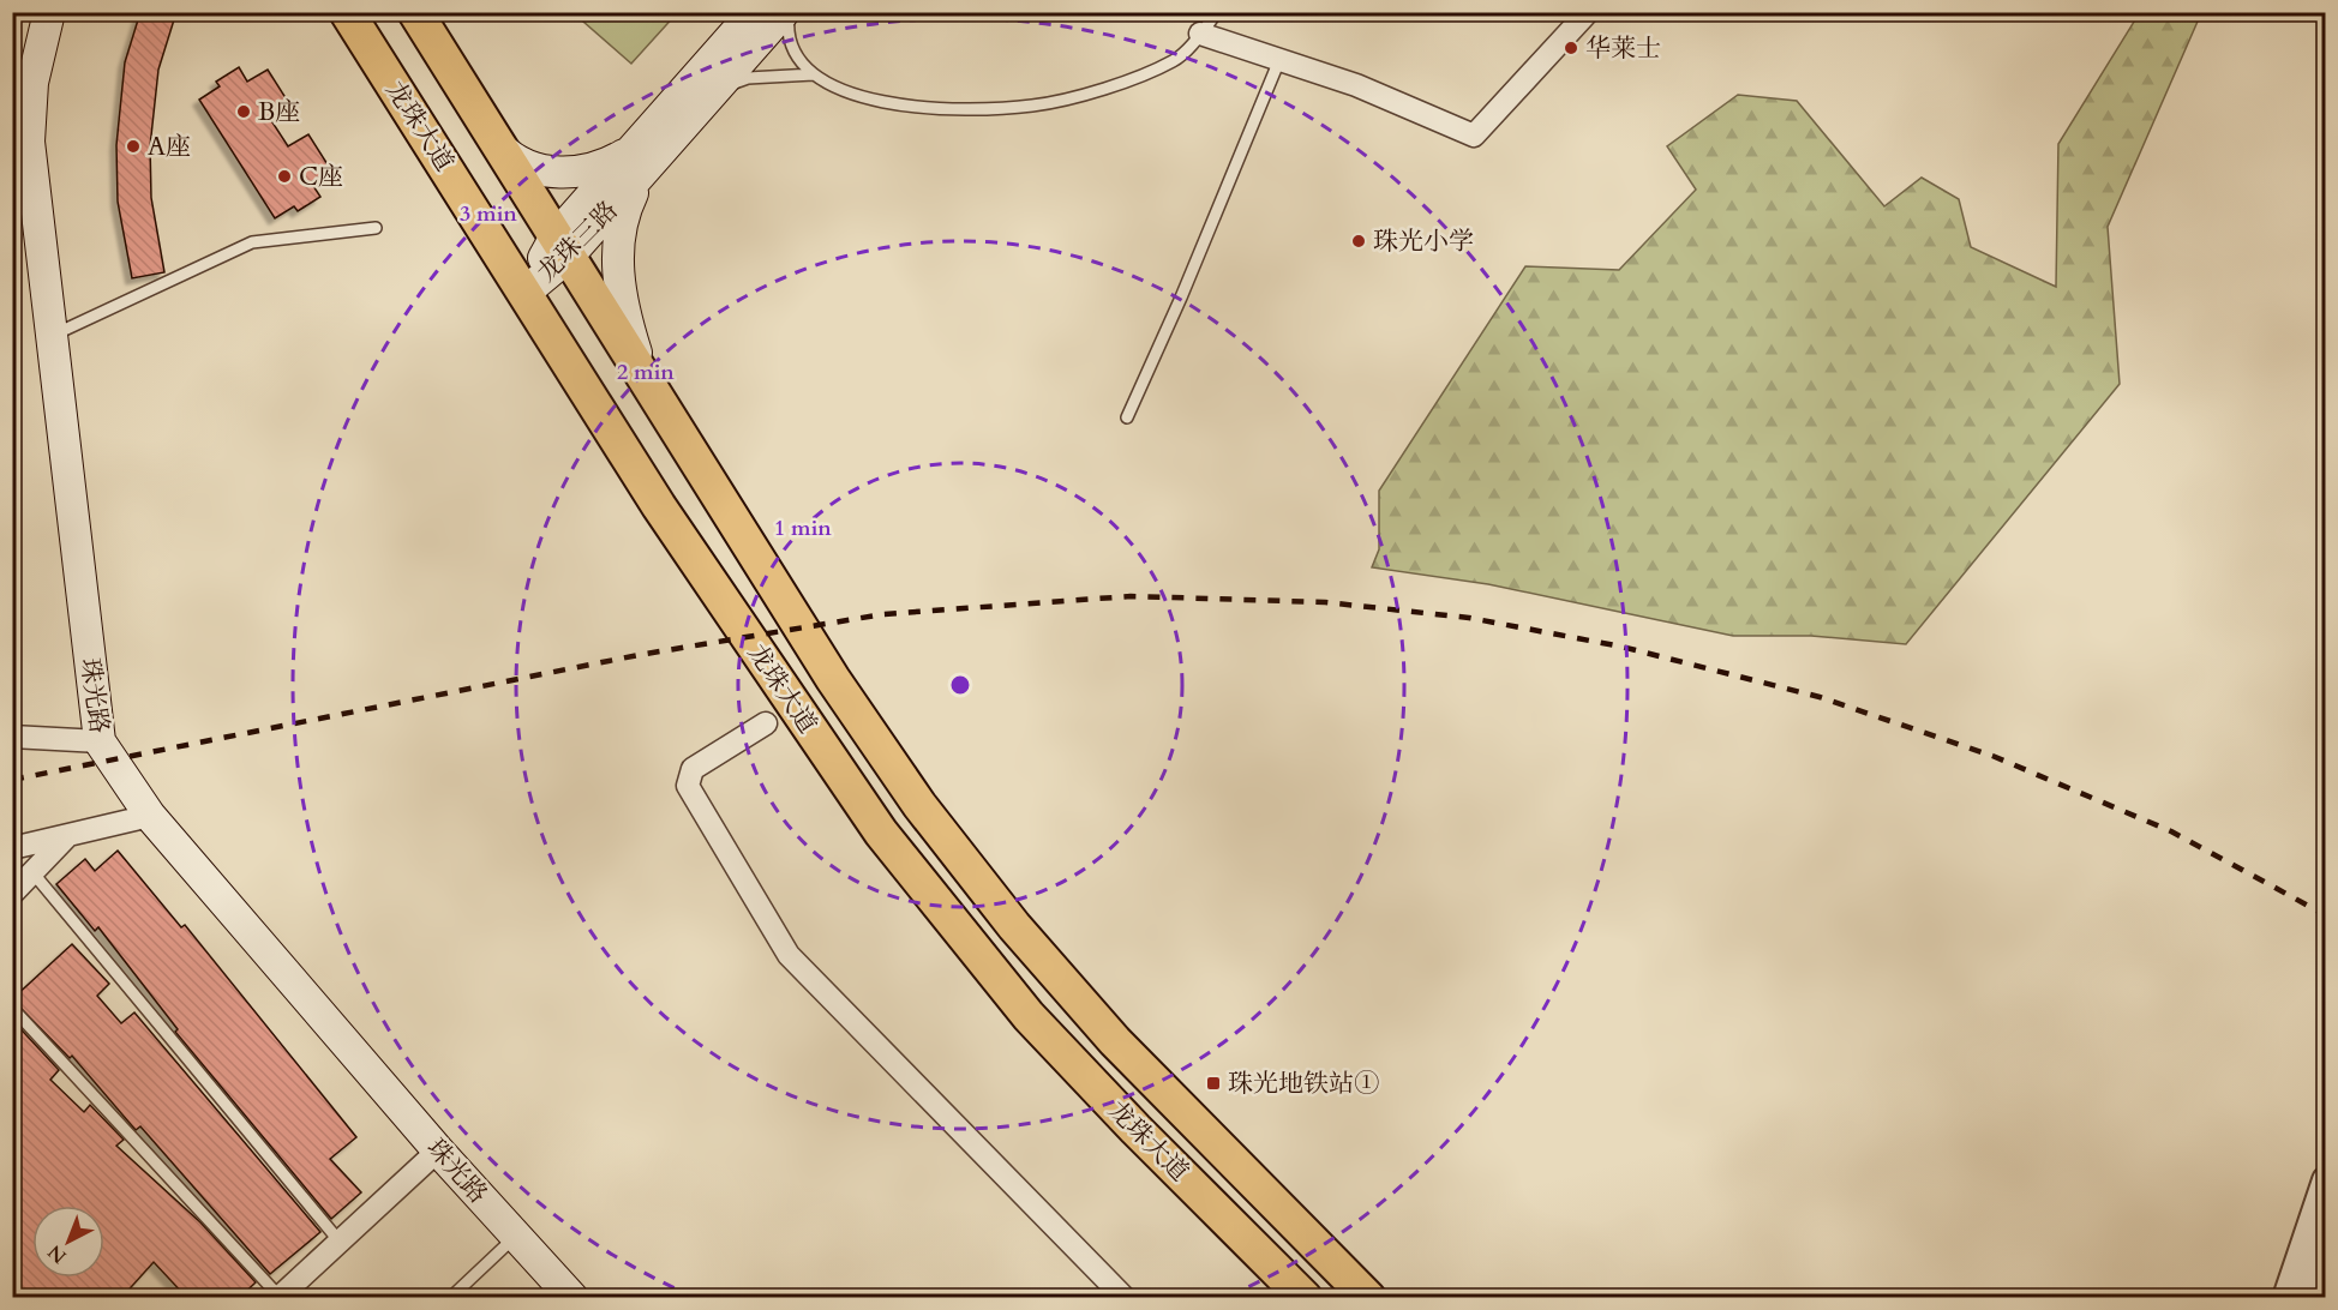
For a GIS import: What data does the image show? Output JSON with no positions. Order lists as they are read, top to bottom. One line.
{"streets":{"main road":["龙珠大道","龙珠三路","珠光路"]},"crossings":[["龙珠大道","龙珠三路"]],"places":{"other":["华莱士","B座","A座","C座","珠光小学"],"transit":["珠光地铁站①"]},"north":"bottom left","rings":["3 min","2 min","1 min"]}
